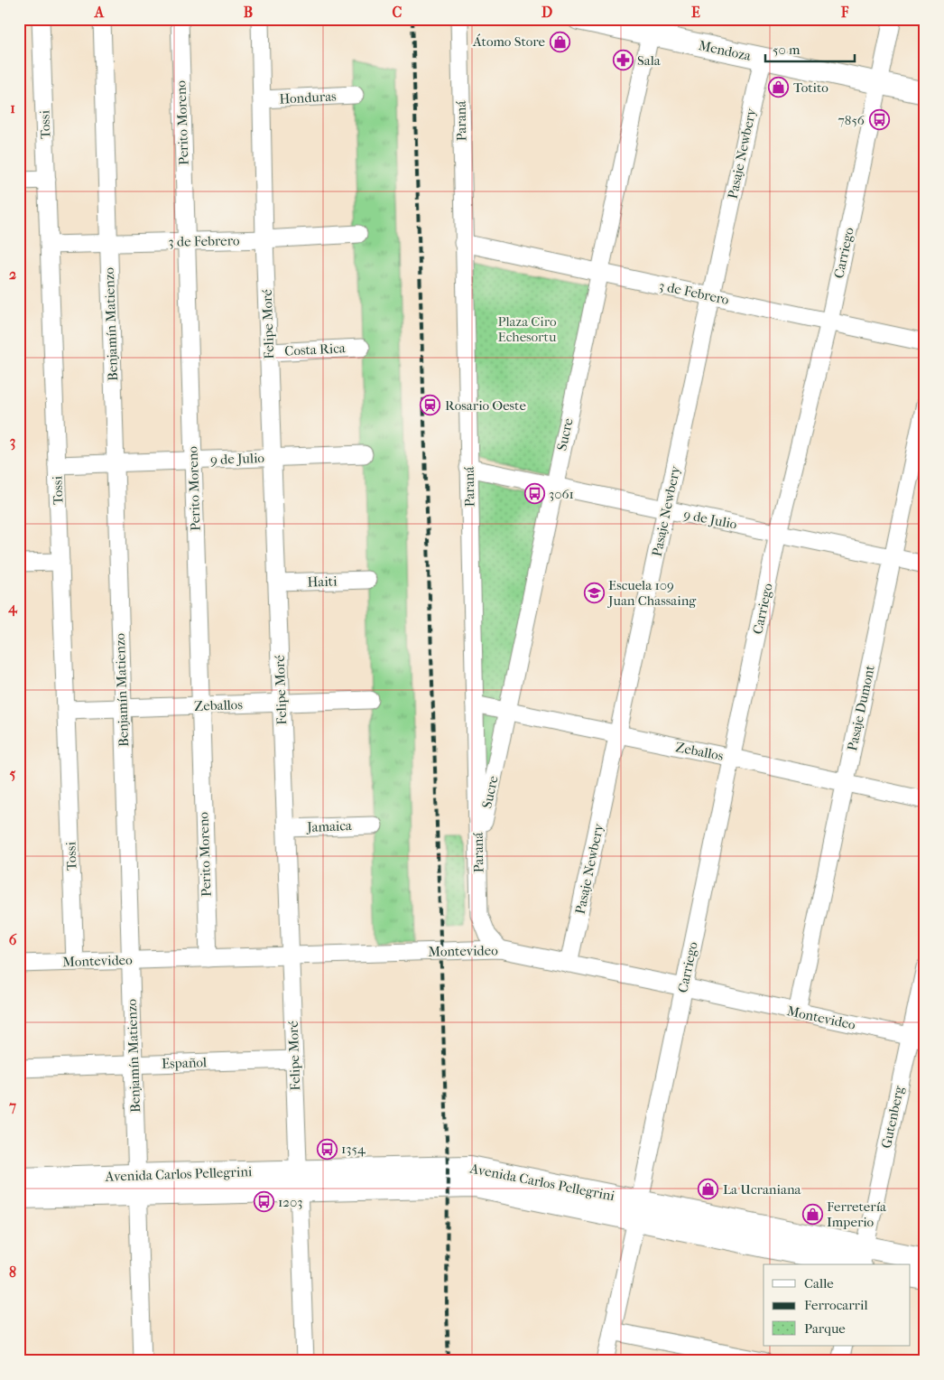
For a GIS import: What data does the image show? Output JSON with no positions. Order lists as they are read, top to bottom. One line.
{"streets":{"main road":["Mendoza","Avenida Carlos Pellegrini"],"street":["Honduras","Paraná","Perito Moreno","Tossi","Pasaje Newbery","3 de Febrero","Carriego","Benjamín Matienzo","Felipe Moré","Costa Rica","Sucre","9 de Julio","Haiti","Zeballos","Pasaje Dumont","Jamaica","Montevideo","Español","Gutenberg"]},"crossings":[["Mendoza","Pasaje Newbery"],["Mendoza","Carriego"],["Mendoza","Sucre"],["Honduras","Felipe Moré"],["Paraná","3 de Febrero"],["Paraná","Sucre"],["Paraná","9 de Julio"],["Paraná","Zeballos"],["Paraná","Montevideo"],["Perito Moreno","3 de Febrero"],["Perito Moreno","9 de Julio"],["Perito Moreno","Zeballos"],["Perito Moreno","Montevideo"],["Tossi","3 de Febrero"],["Tossi","9 de Julio"],["Tossi","Zeballos"],["Tossi","Montevideo"],["Pasaje Newbery","3 de Febrero"],["Pasaje Newbery","9 de Julio"],["Pasaje Newbery","Zeballos"],["Pasaje Newbery","Montevideo"],["3 de Febrero","Carriego"],["3 de Febrero","Benjamín Matienzo"],["3 de Febrero","Felipe Moré"],["3 de Febrero","Sucre"],["Carriego","9 de Julio"],["Carriego","Zeballos"],["Carriego","Montevideo"],["Carriego","Avenida Carlos Pellegrini"],["Benjamín Matienzo","9 de Julio"],["Benjamín Matienzo","Zeballos"],["Benjamín Matienzo","Montevideo"],["Benjamín Matienzo","Español"],["Benjamín Matienzo","Avenida Carlos Pellegrini"],["Felipe Moré","Costa Rica"],["Felipe Moré","9 de Julio"],["Felipe Moré","Haiti"],["Felipe Moré","Zeballos"],["Felipe Moré","Jamaica"],["Felipe Moré","Montevideo"],["Felipe Moré","Español"],["Felipe Moré","Avenida Carlos Pellegrini"],["Sucre","9 de Julio"],["Sucre","Zeballos"],["9 de Julio","Pasaje Dumont"],["Zeballos","Pasaje Dumont"],["Pasaje Dumont","Montevideo"],["Montevideo","Gutenberg"],["Gutenberg","Avenida Carlos Pellegrini"]],"parks":["Plaza Ciro Echesortu"],"places":{"shop":["Átomo Store","Totito","La Ucraniana","Ferretería Imperio"],"pharmacy":["Sala"],"bus stop":["7856","3061","1354","1203"],"station":["Rosario Oeste"],"school or university":["Escuela 109 Juan Chassaing"]},"legend":["Calle","Ferrocarril","Parque"],"scale_bar":"50 m","grid":{"columns":["A","B","C","D","E","F"],"rows":["1","2","3","4","5","6","7","8"]}}
